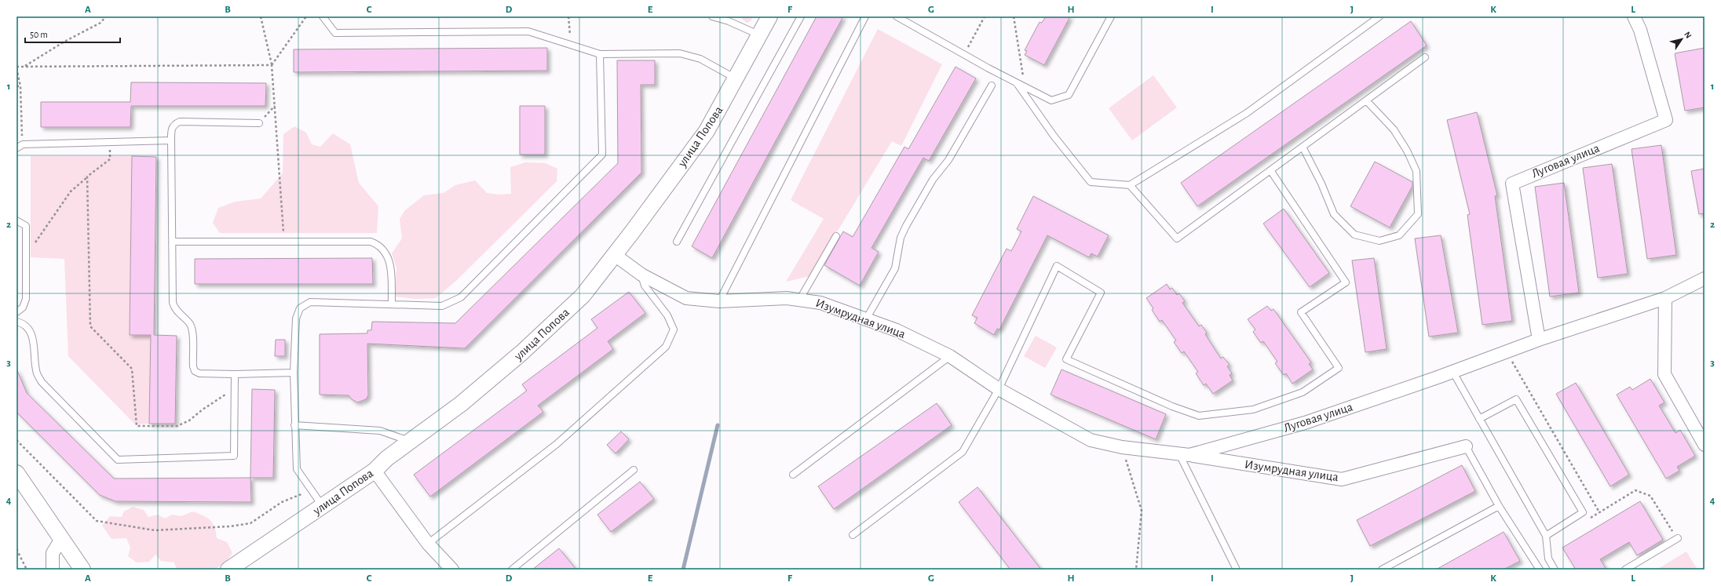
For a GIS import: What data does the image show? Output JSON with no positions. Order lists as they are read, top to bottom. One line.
{"streets":{"street":["улица Попова","Луговая улица","Изумрудная улица"]},"crossings":[["улица Попова","Изумрудная улица"],["Луговая улица","Изумрудная улица"]],"scale_bar":"50 m","north":"top right","grid":{"columns":["A","B","C","D","E","F","G","H","I","J","K","L"],"rows":["1","2","3","4"]}}
